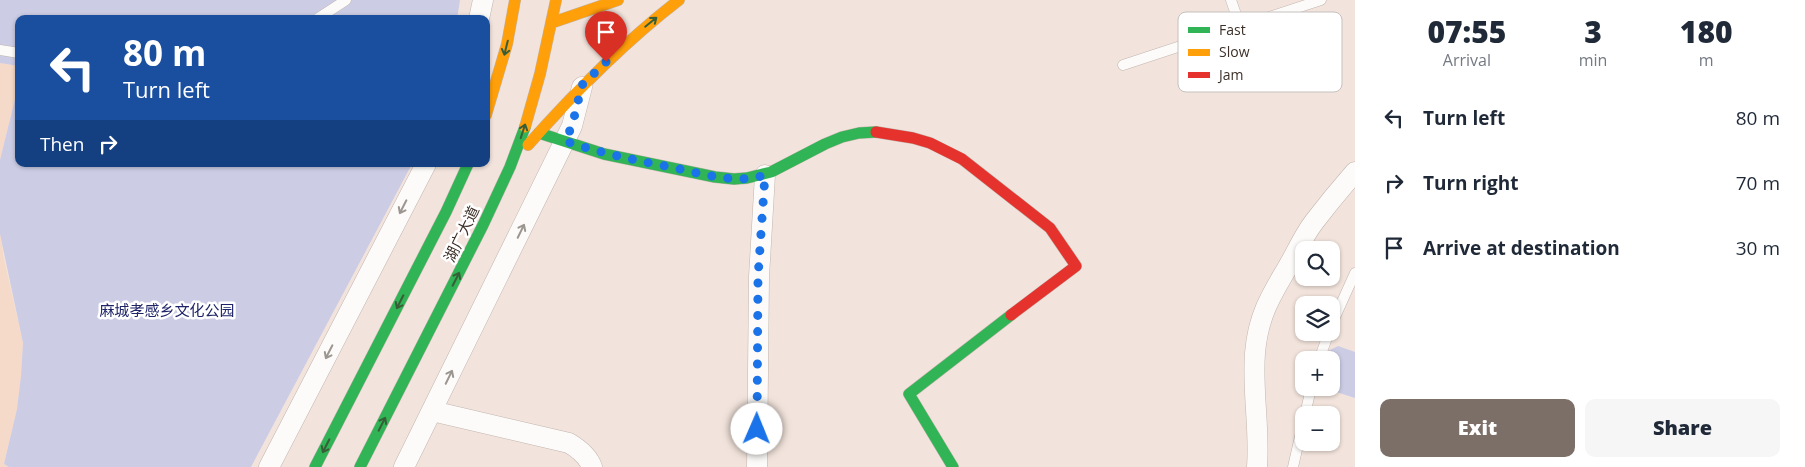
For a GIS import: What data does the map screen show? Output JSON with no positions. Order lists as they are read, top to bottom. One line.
{"streets":{"street":["湖广大道"]},"parks":["麻城孝感乡文化公园"],"legend":["Fast","Slow","Jam"],"page":{"eta":["07:55","Arrival","3","min","180","m"],"turn":["80 m","Turn left"],"list":[{"name":"Turn left","value":"80 m"},{"name":"Turn right","value":"70 m"},{"name":"Arrive at destination","value":"30 m"}],"then":"Then","map_buttons":["+","−"],"buttons":["Exit","Share"]}}
